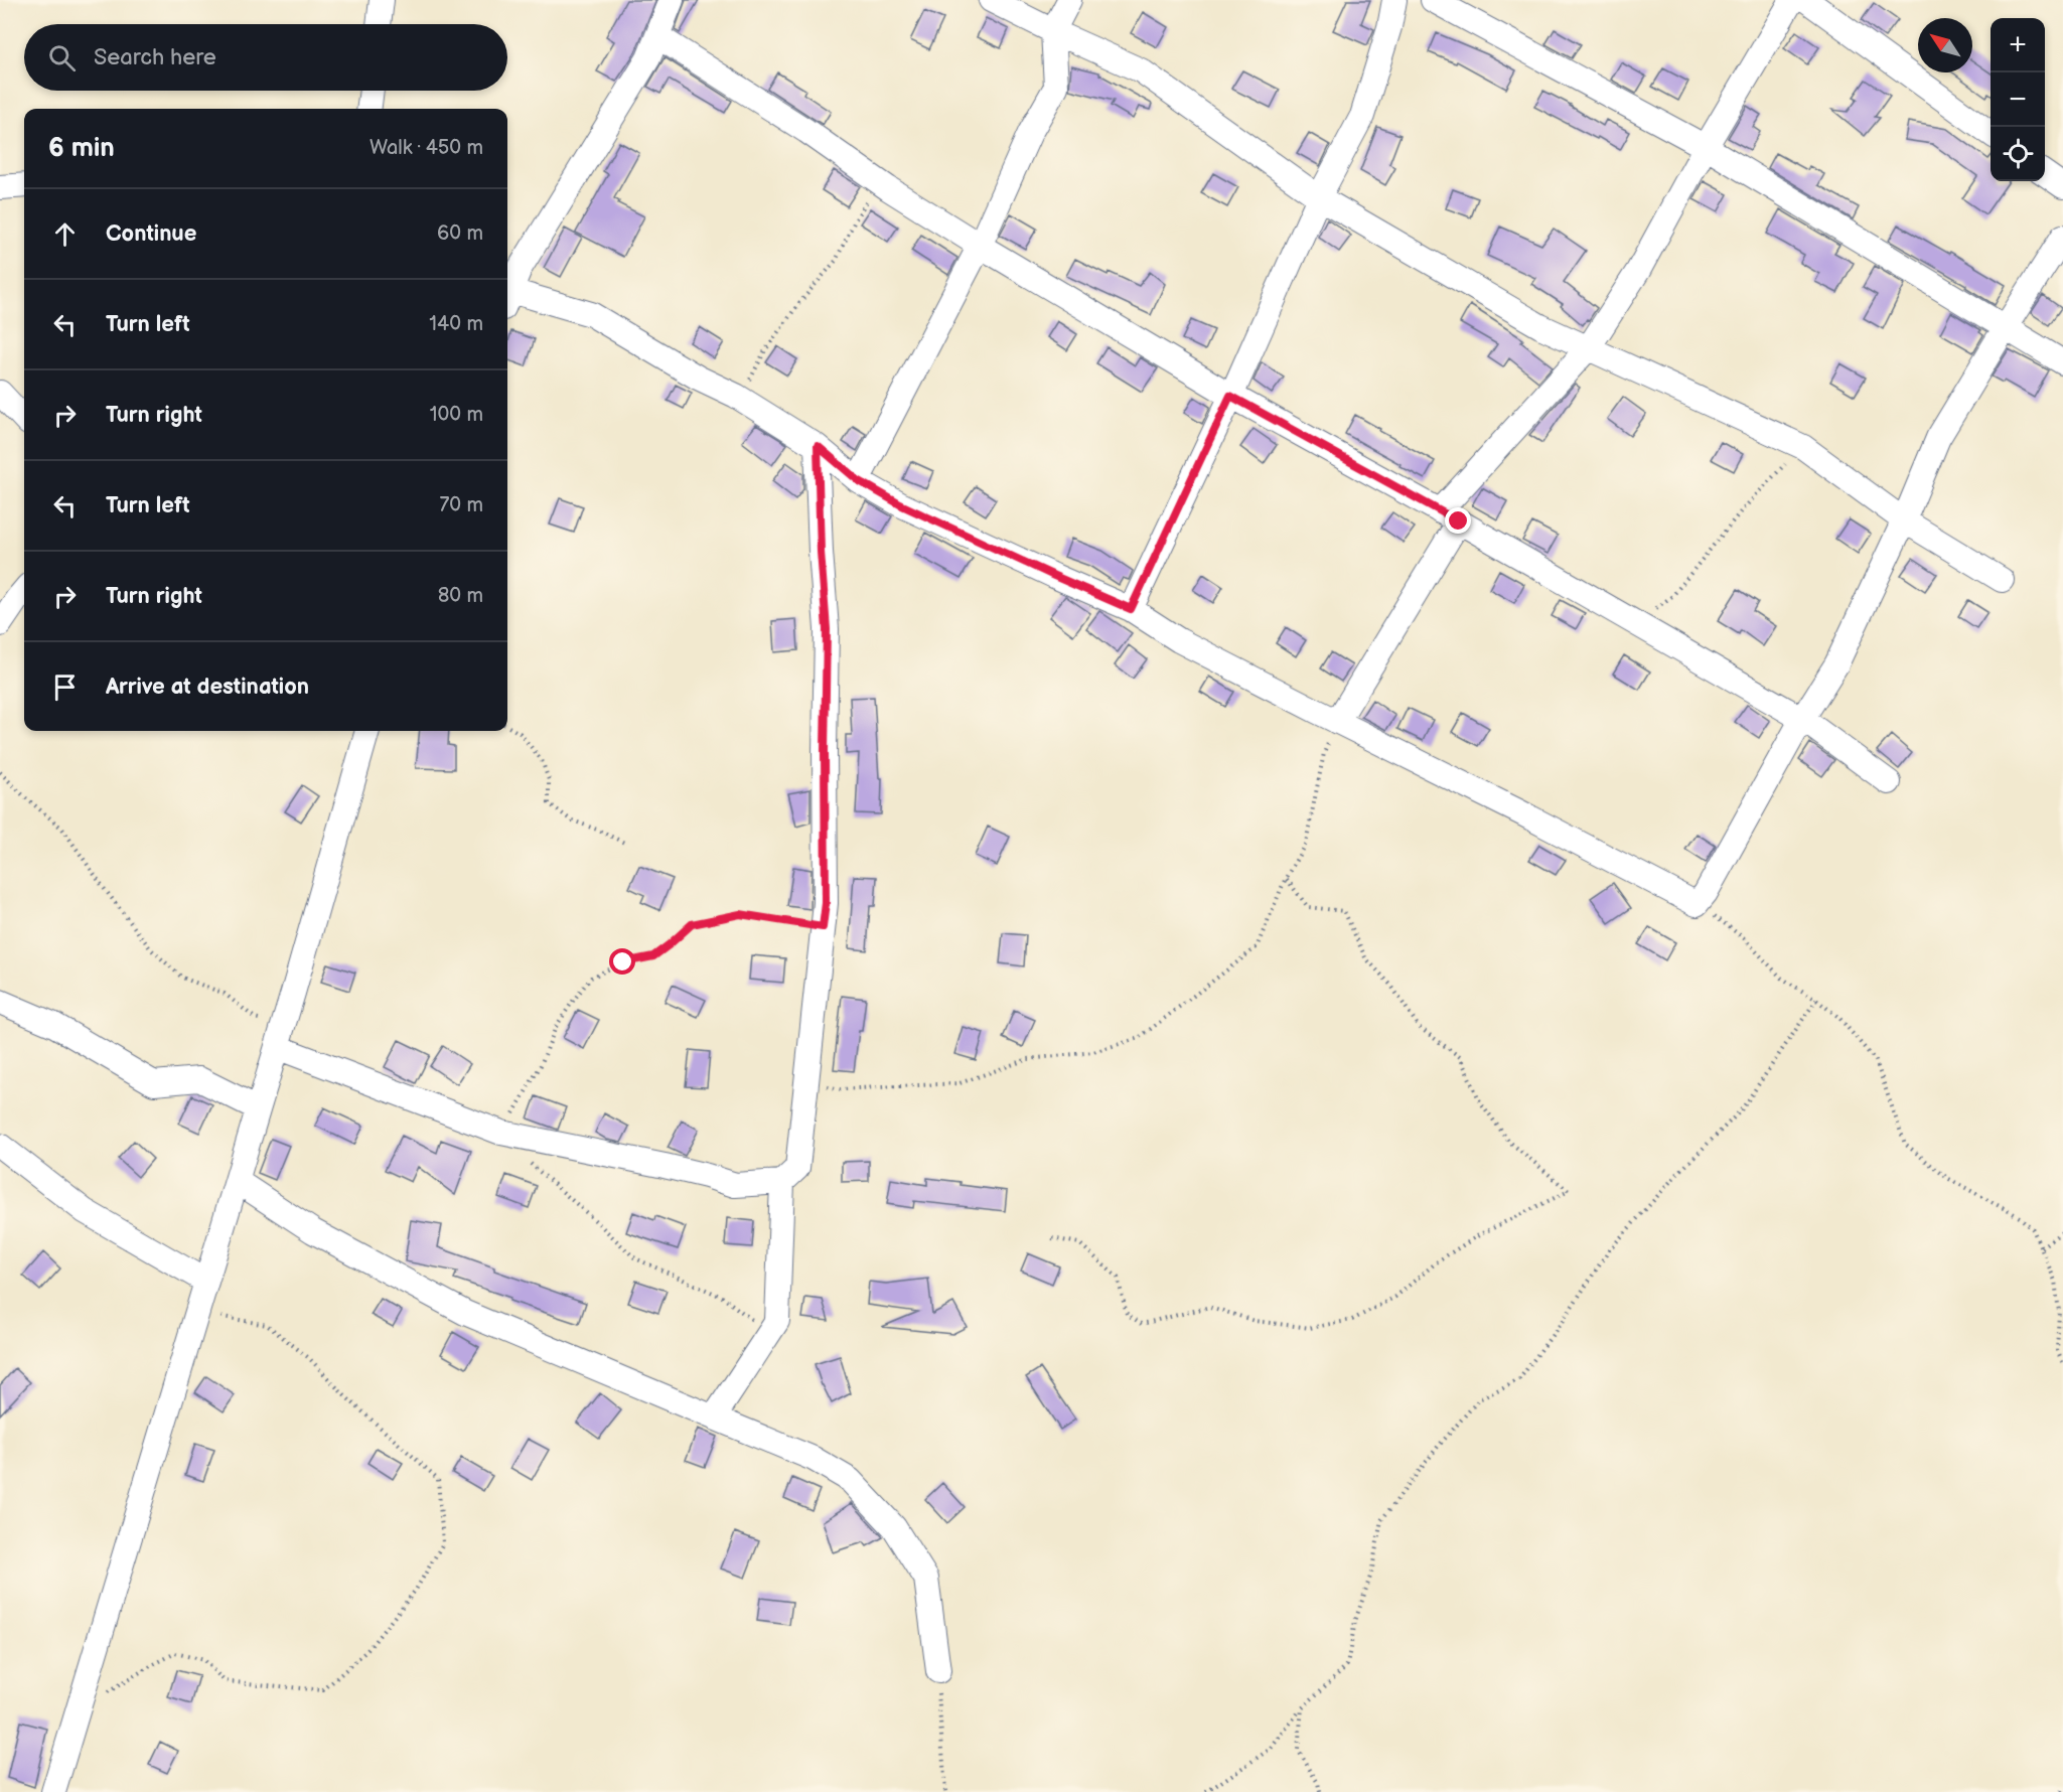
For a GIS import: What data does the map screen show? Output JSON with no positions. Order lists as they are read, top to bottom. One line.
{"north":"top left","page":{"map_buttons":["+","−"],"search":"Search here","heading":["6 min","Walk · 450 m"],"list":[["Continue","60 m"],["Turn left","140 m"],["Turn right","100 m"],["Turn left","70 m"],["Turn right","80 m"],"Arrive at destination"]}}
